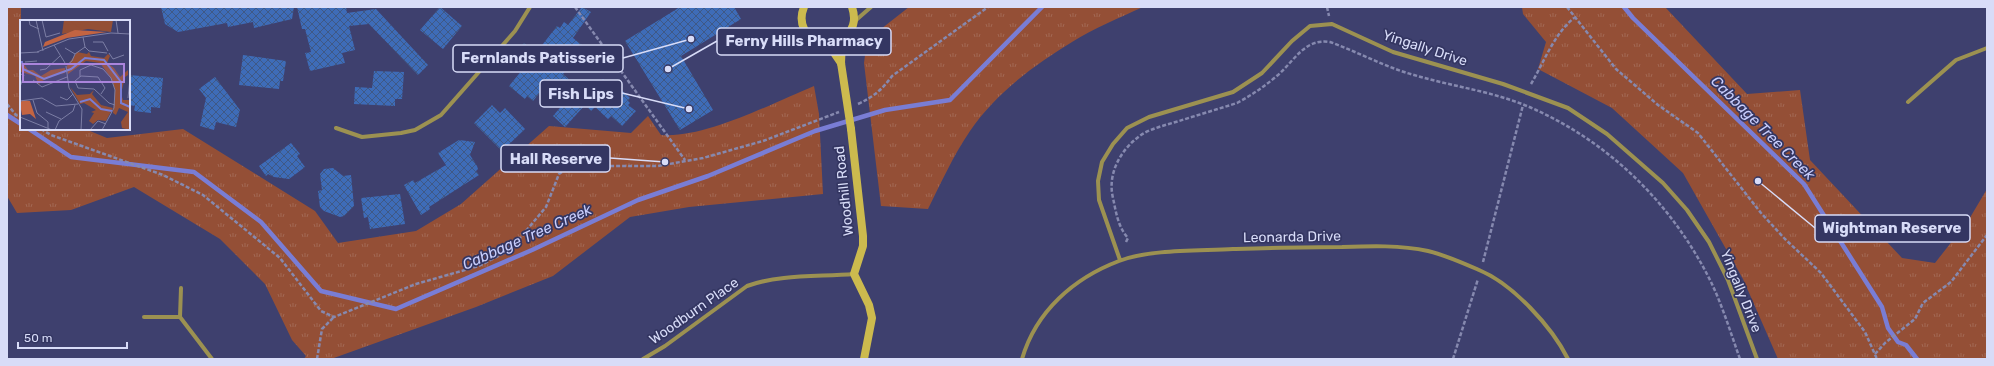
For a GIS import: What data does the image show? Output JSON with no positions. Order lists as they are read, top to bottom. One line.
{"streets":{"street":["Yingally Drive","Woodhill Road","Leonarda Drive","Woodburn Place"]},"crossings":[["Yingally Drive","Leonarda Drive"],["Woodhill Road","Woodburn Place"]],"water":["Cabbage Tree Creek"],"places":["Fernlands Patisserie","Ferny Hills Pharmacy","Fish Lips","Hall Reserve","Wightman Reserve"],"scale_bar":"50 m"}
